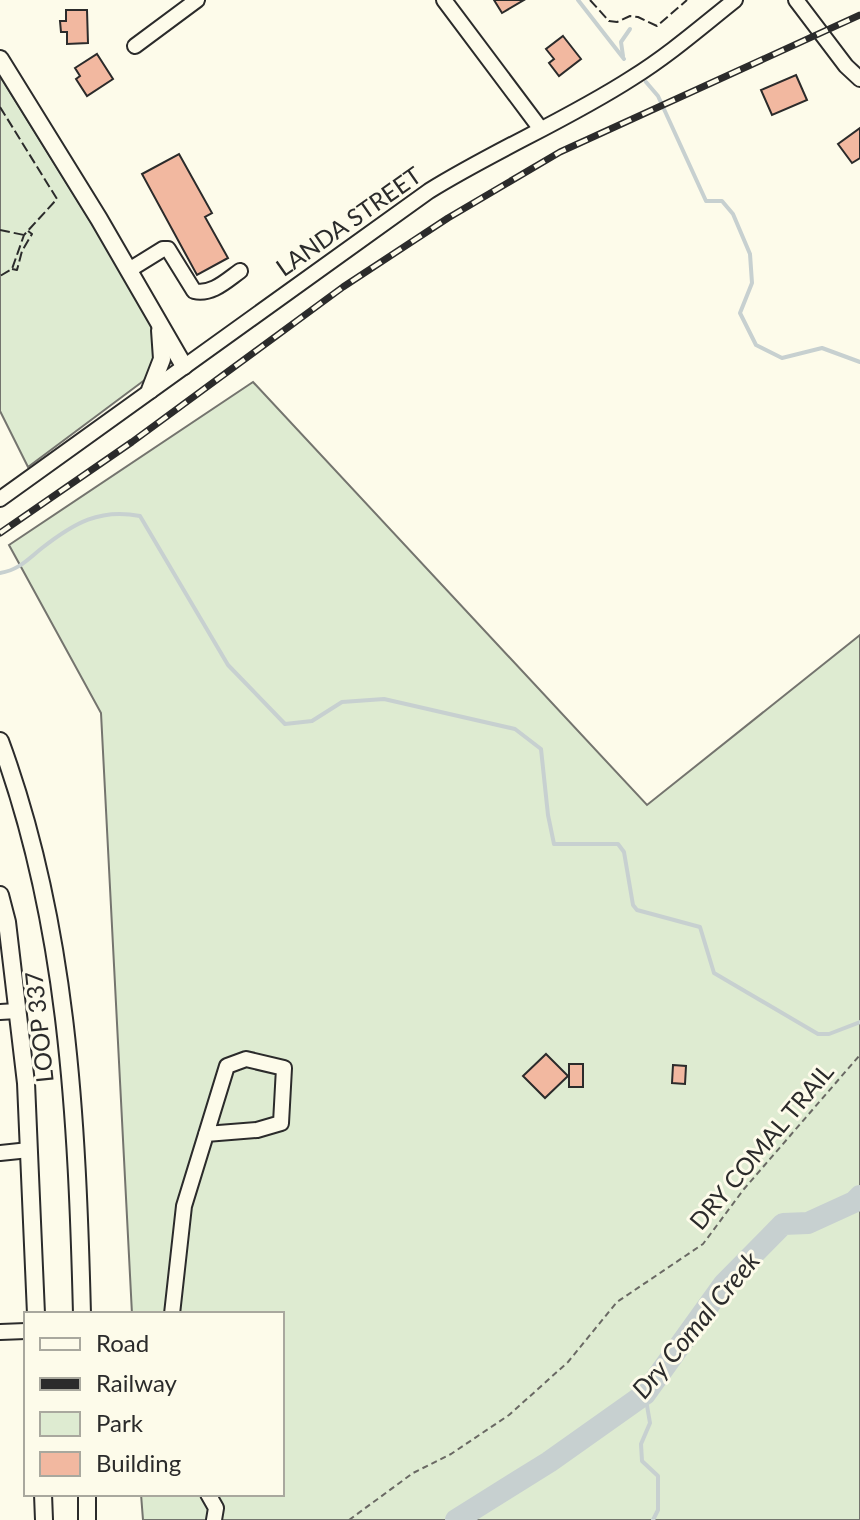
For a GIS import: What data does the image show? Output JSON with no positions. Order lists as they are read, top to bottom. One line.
{"streets":{"main road":["LOOP 337"],"street":["LANDA STREET"],"path":["DRY COMAL TRAIL"]},"water":["Dry Comal Creek"],"legend":["Road","Railway","Park","Building"]}
